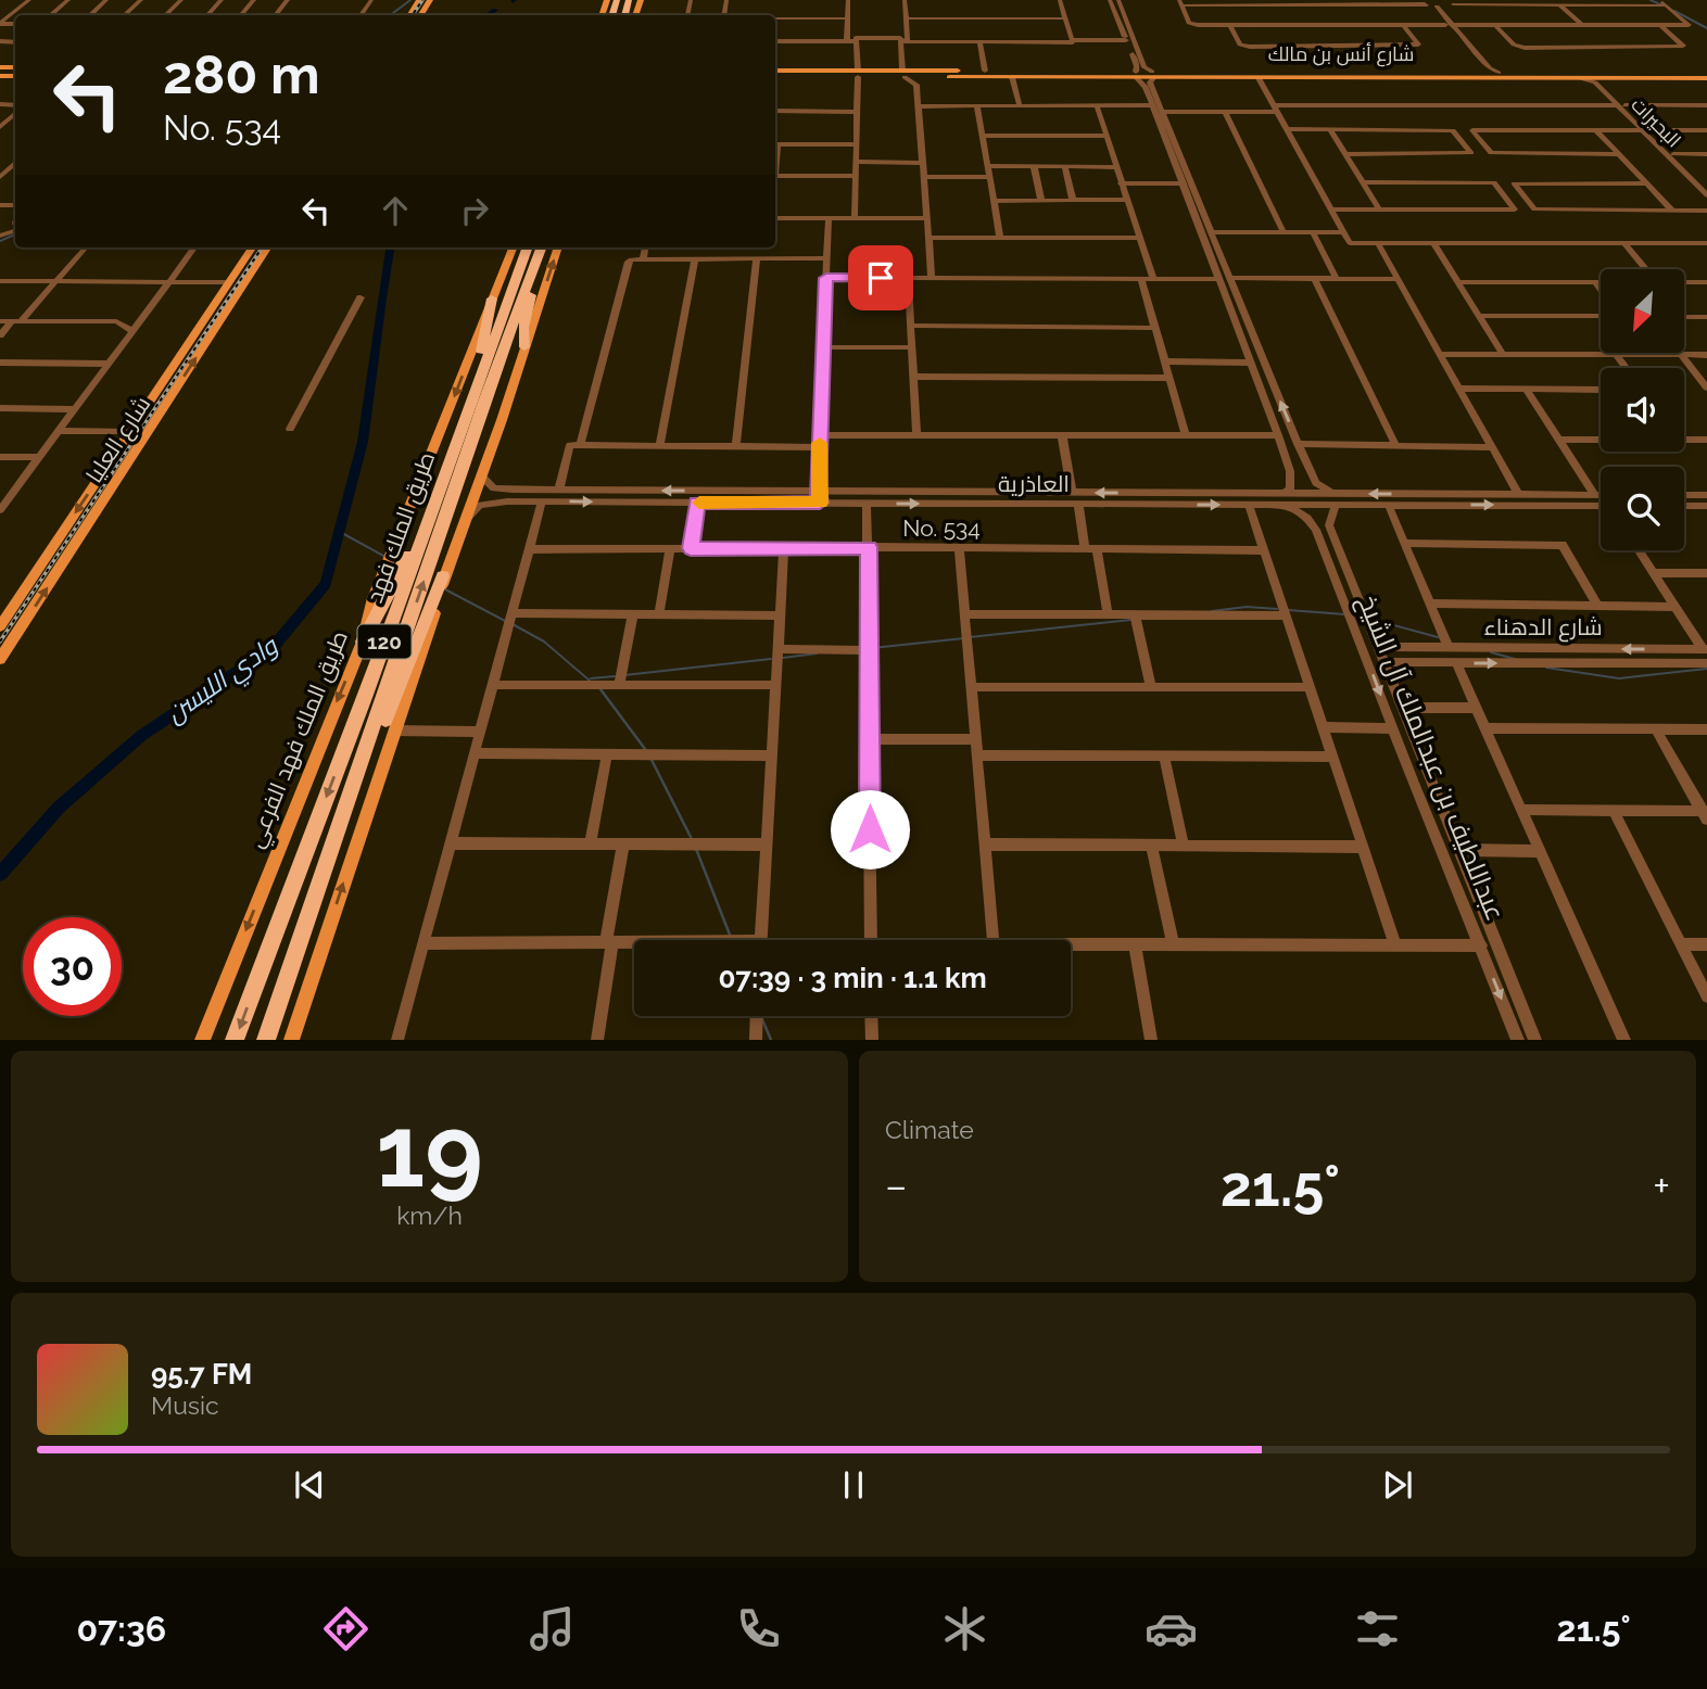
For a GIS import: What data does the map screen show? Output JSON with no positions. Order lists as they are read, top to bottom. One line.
{"streets":{"highway":["طريق الملك فهد","120"],"main road":["شارع أنس بن مالك","شارع العليا","طريق الملك فهد الفرعي"],"street":["البحيرات","العاذرية","No. 534","شارع الدهناء","عبداللطيف بن عبدالملك آل الشيخ"]},"crossings":[["شارع أنس بن مالك","البحيرات"],["شارع الدهناء","عبداللطيف بن عبدالملك آل الشيخ"]],"water":["وادي الليسن"],"north":"bottom left","page":{"turn":["280 m","No. 534"],"limit":"30","trip":"07:39 · 3 min · 1.1 km","tile":[["19","km/h"],"Climate"],"heat":["−","21.5°","+"],"song":["95.7 FM","Music"],"tabs":["07:36","21.5°"]}}
